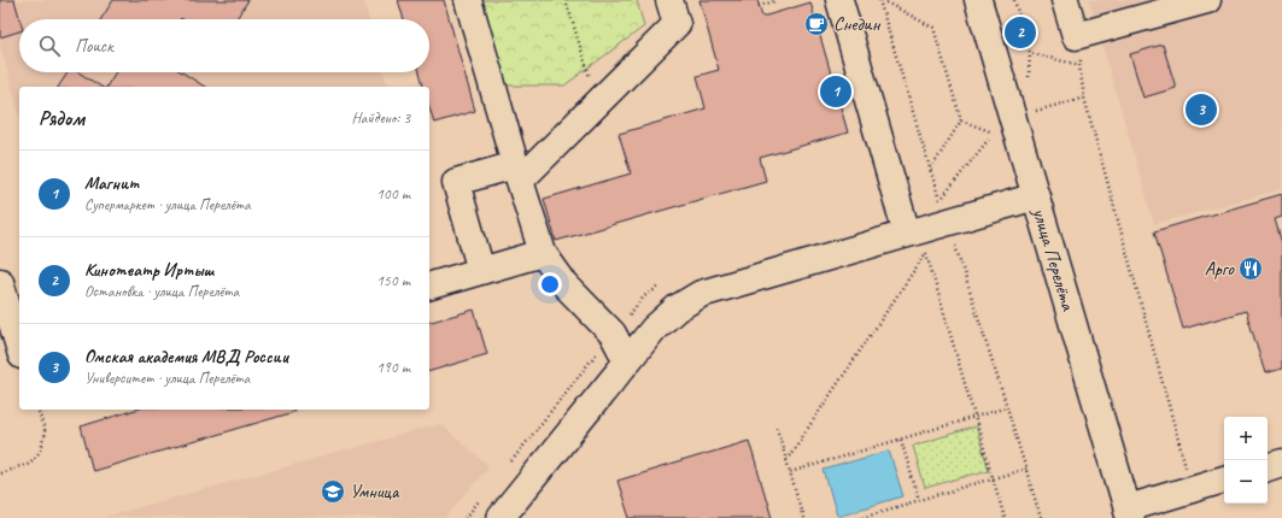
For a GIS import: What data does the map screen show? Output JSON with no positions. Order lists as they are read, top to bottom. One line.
{"streets":{"street":["улица Перелёта"]},"places":{"cafe":["Снедин"],"restaurant":["Арго"],"school or university":["Умница"]},"page":{"pins":["2","1","3"],"search":"Поиск","heading":["Рядом","Найдено: 3"],"list":[{"mark":"1","name":"Магнит","note":"Супермаркет · улица Перелёта","value":"100 m"},{"mark":"2","name":"Кинотеатр Иртыш","note":"Остановка · улица Перелёта","value":"150 m"},{"mark":"3","name":"Омская академия МВД России","note":"Университет · улица Перелёта","value":"190 m"}],"map_buttons":["+","−"]}}
